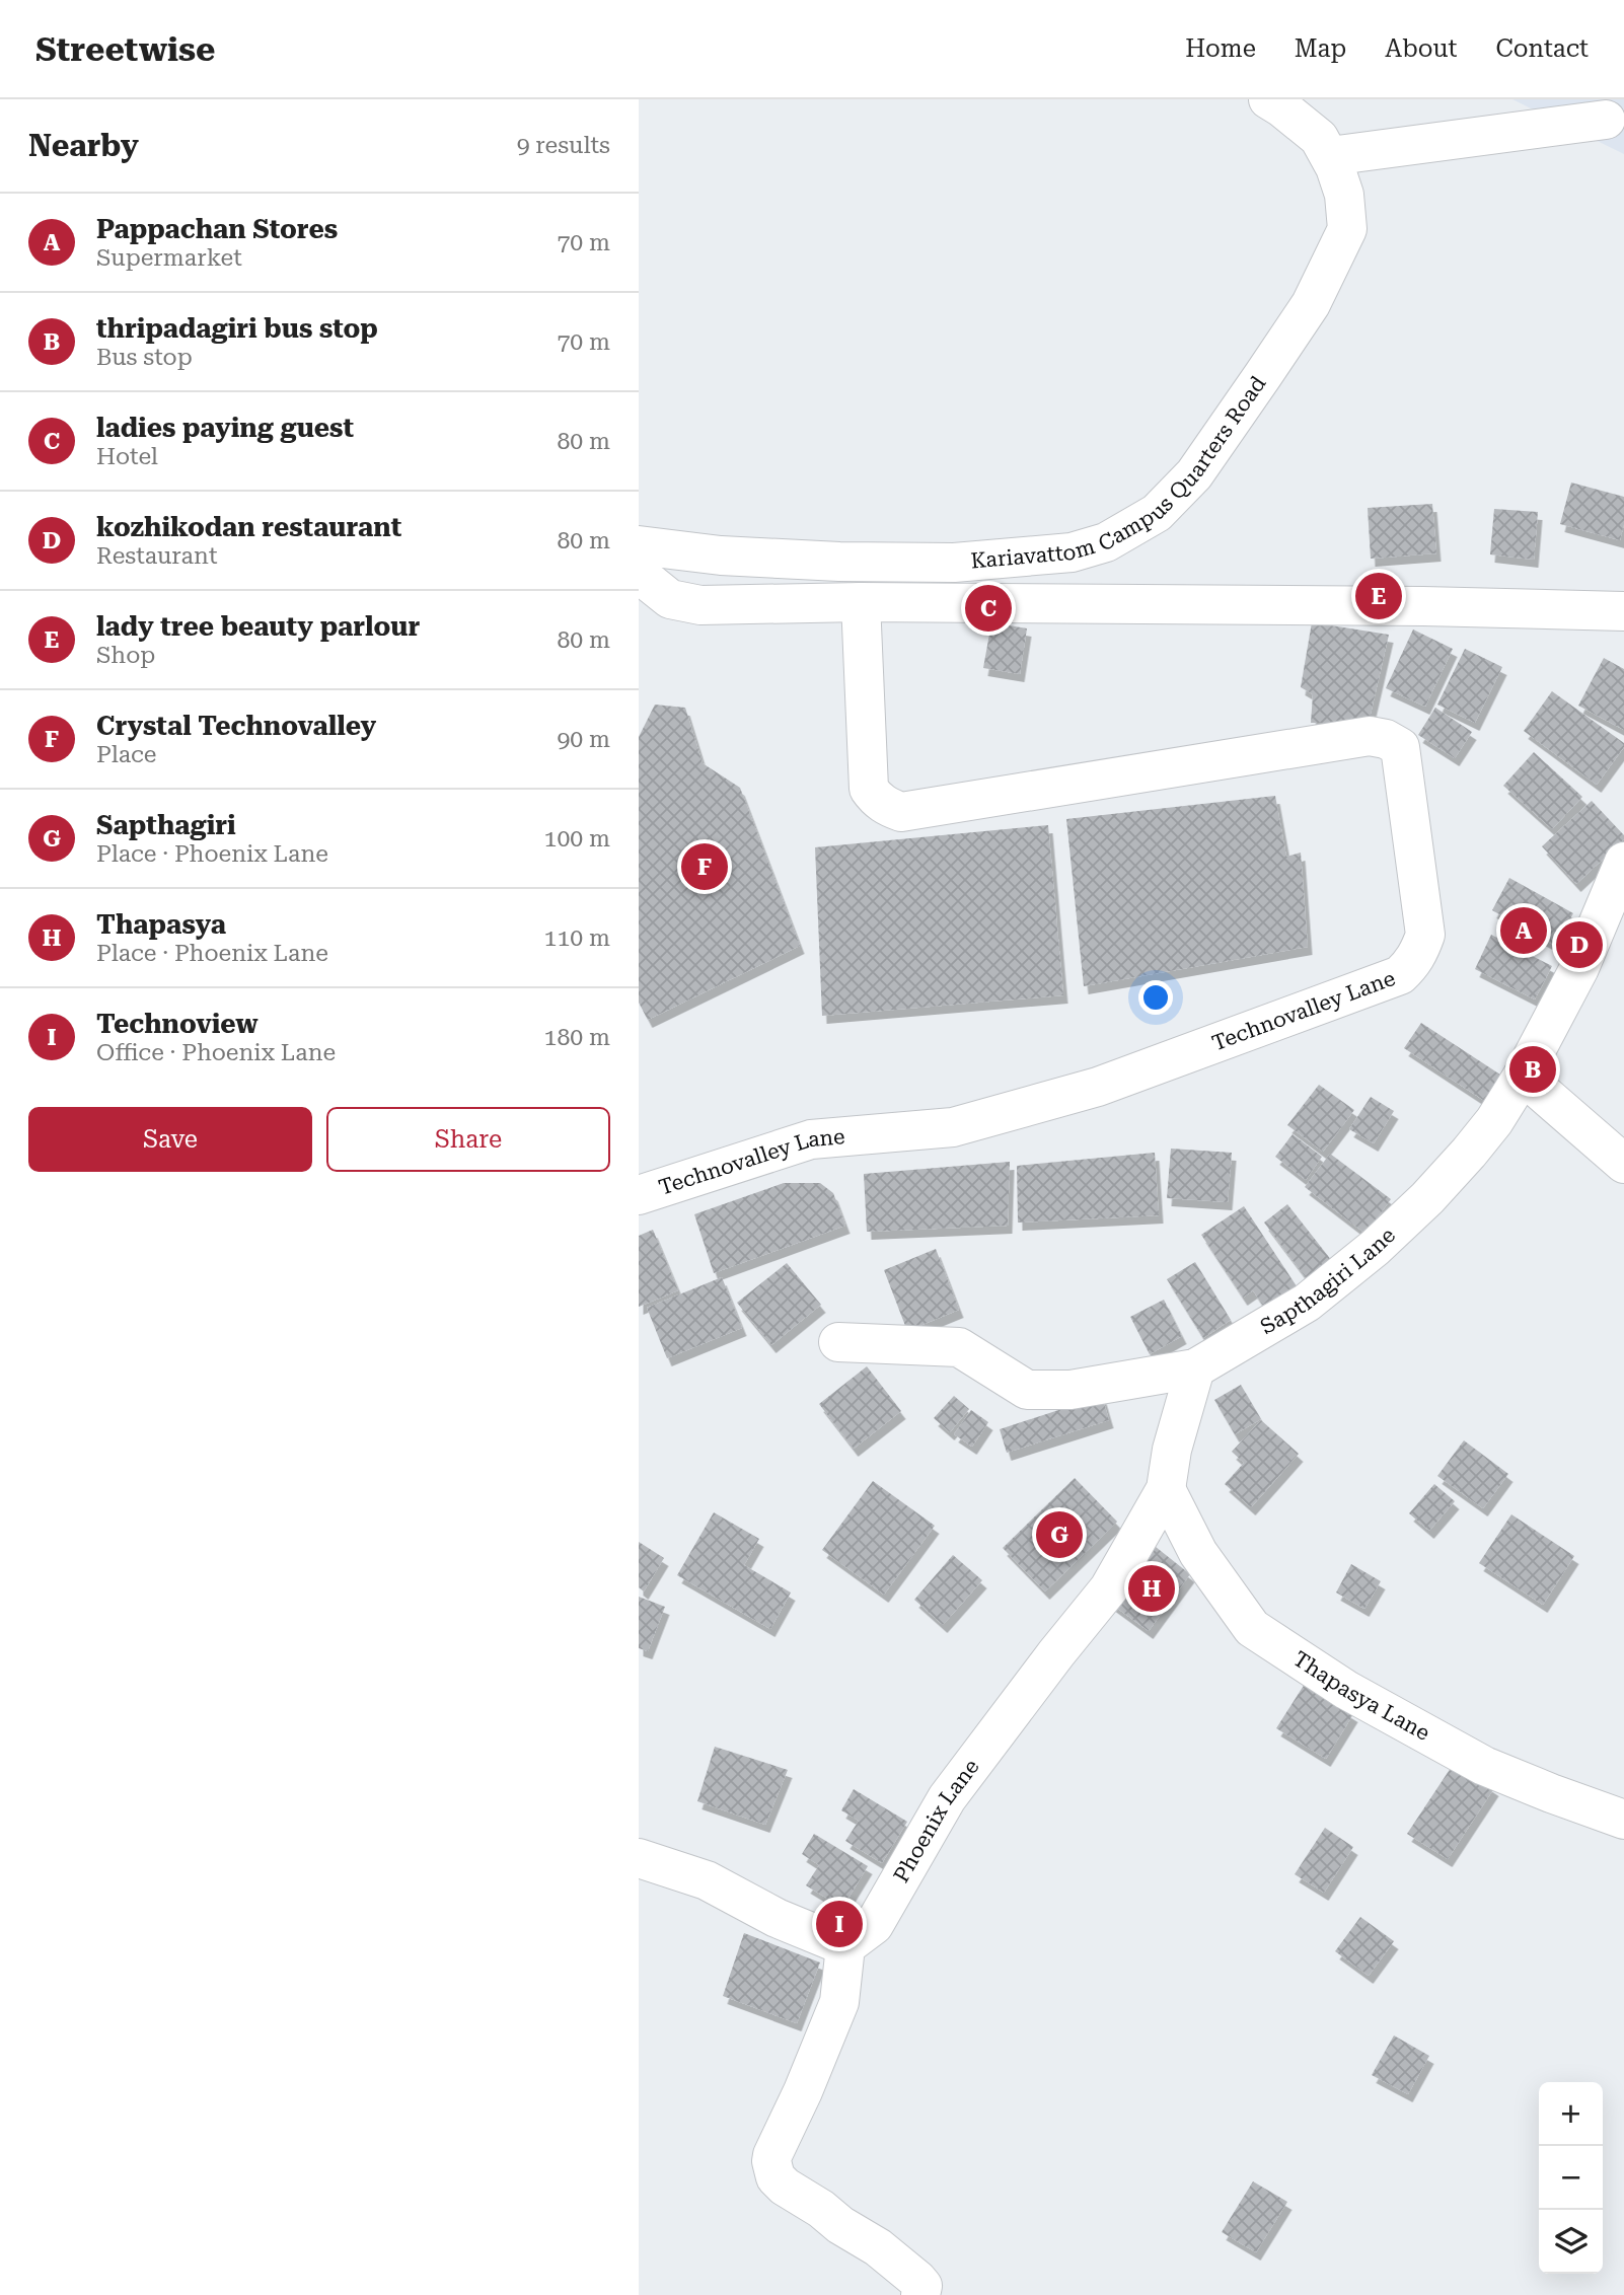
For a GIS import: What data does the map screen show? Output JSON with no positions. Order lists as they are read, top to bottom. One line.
{"streets":{"street":["Kariavattom Campus Quarters Road","Technovalley Lane","Sapthagiri Lane","Thapasya Lane","Phoenix Lane"]},"crossings":[["Thapasya Lane","Phoenix Lane"]],"page":{"header":"Streetwise","nav":["Home","Map","About","Contact"],"heading":["Nearby","9 results"],"list":[{"mark":"A","name":"Pappachan Stores","note":"Supermarket","value":"70 m"},{"mark":"B","name":"thripadagiri bus stop","note":"Bus stop","value":"70 m"},{"mark":"C","name":"ladies paying guest","note":"Hotel","value":"80 m"},{"mark":"D","name":"kozhikodan restaurant","note":"Restaurant","value":"80 m"},{"mark":"E","name":"lady tree beauty parlour","note":"Shop","value":"80 m"},{"mark":"F","name":"Crystal Technovalley","note":"Place","value":"90 m"},{"mark":"G","name":"Sapthagiri","note":"Place · Phoenix Lane","value":"100 m"},{"mark":"H","name":"Thapasya","note":"Place · Phoenix Lane","value":"110 m"},{"mark":"I","name":"Technoview","note":"Office · Phoenix Lane","value":"180 m"}],"pins":["E","C","F","A","D","B","G","H","I"],"buttons":["Save","Share"],"map_buttons":["+","−"]}}
